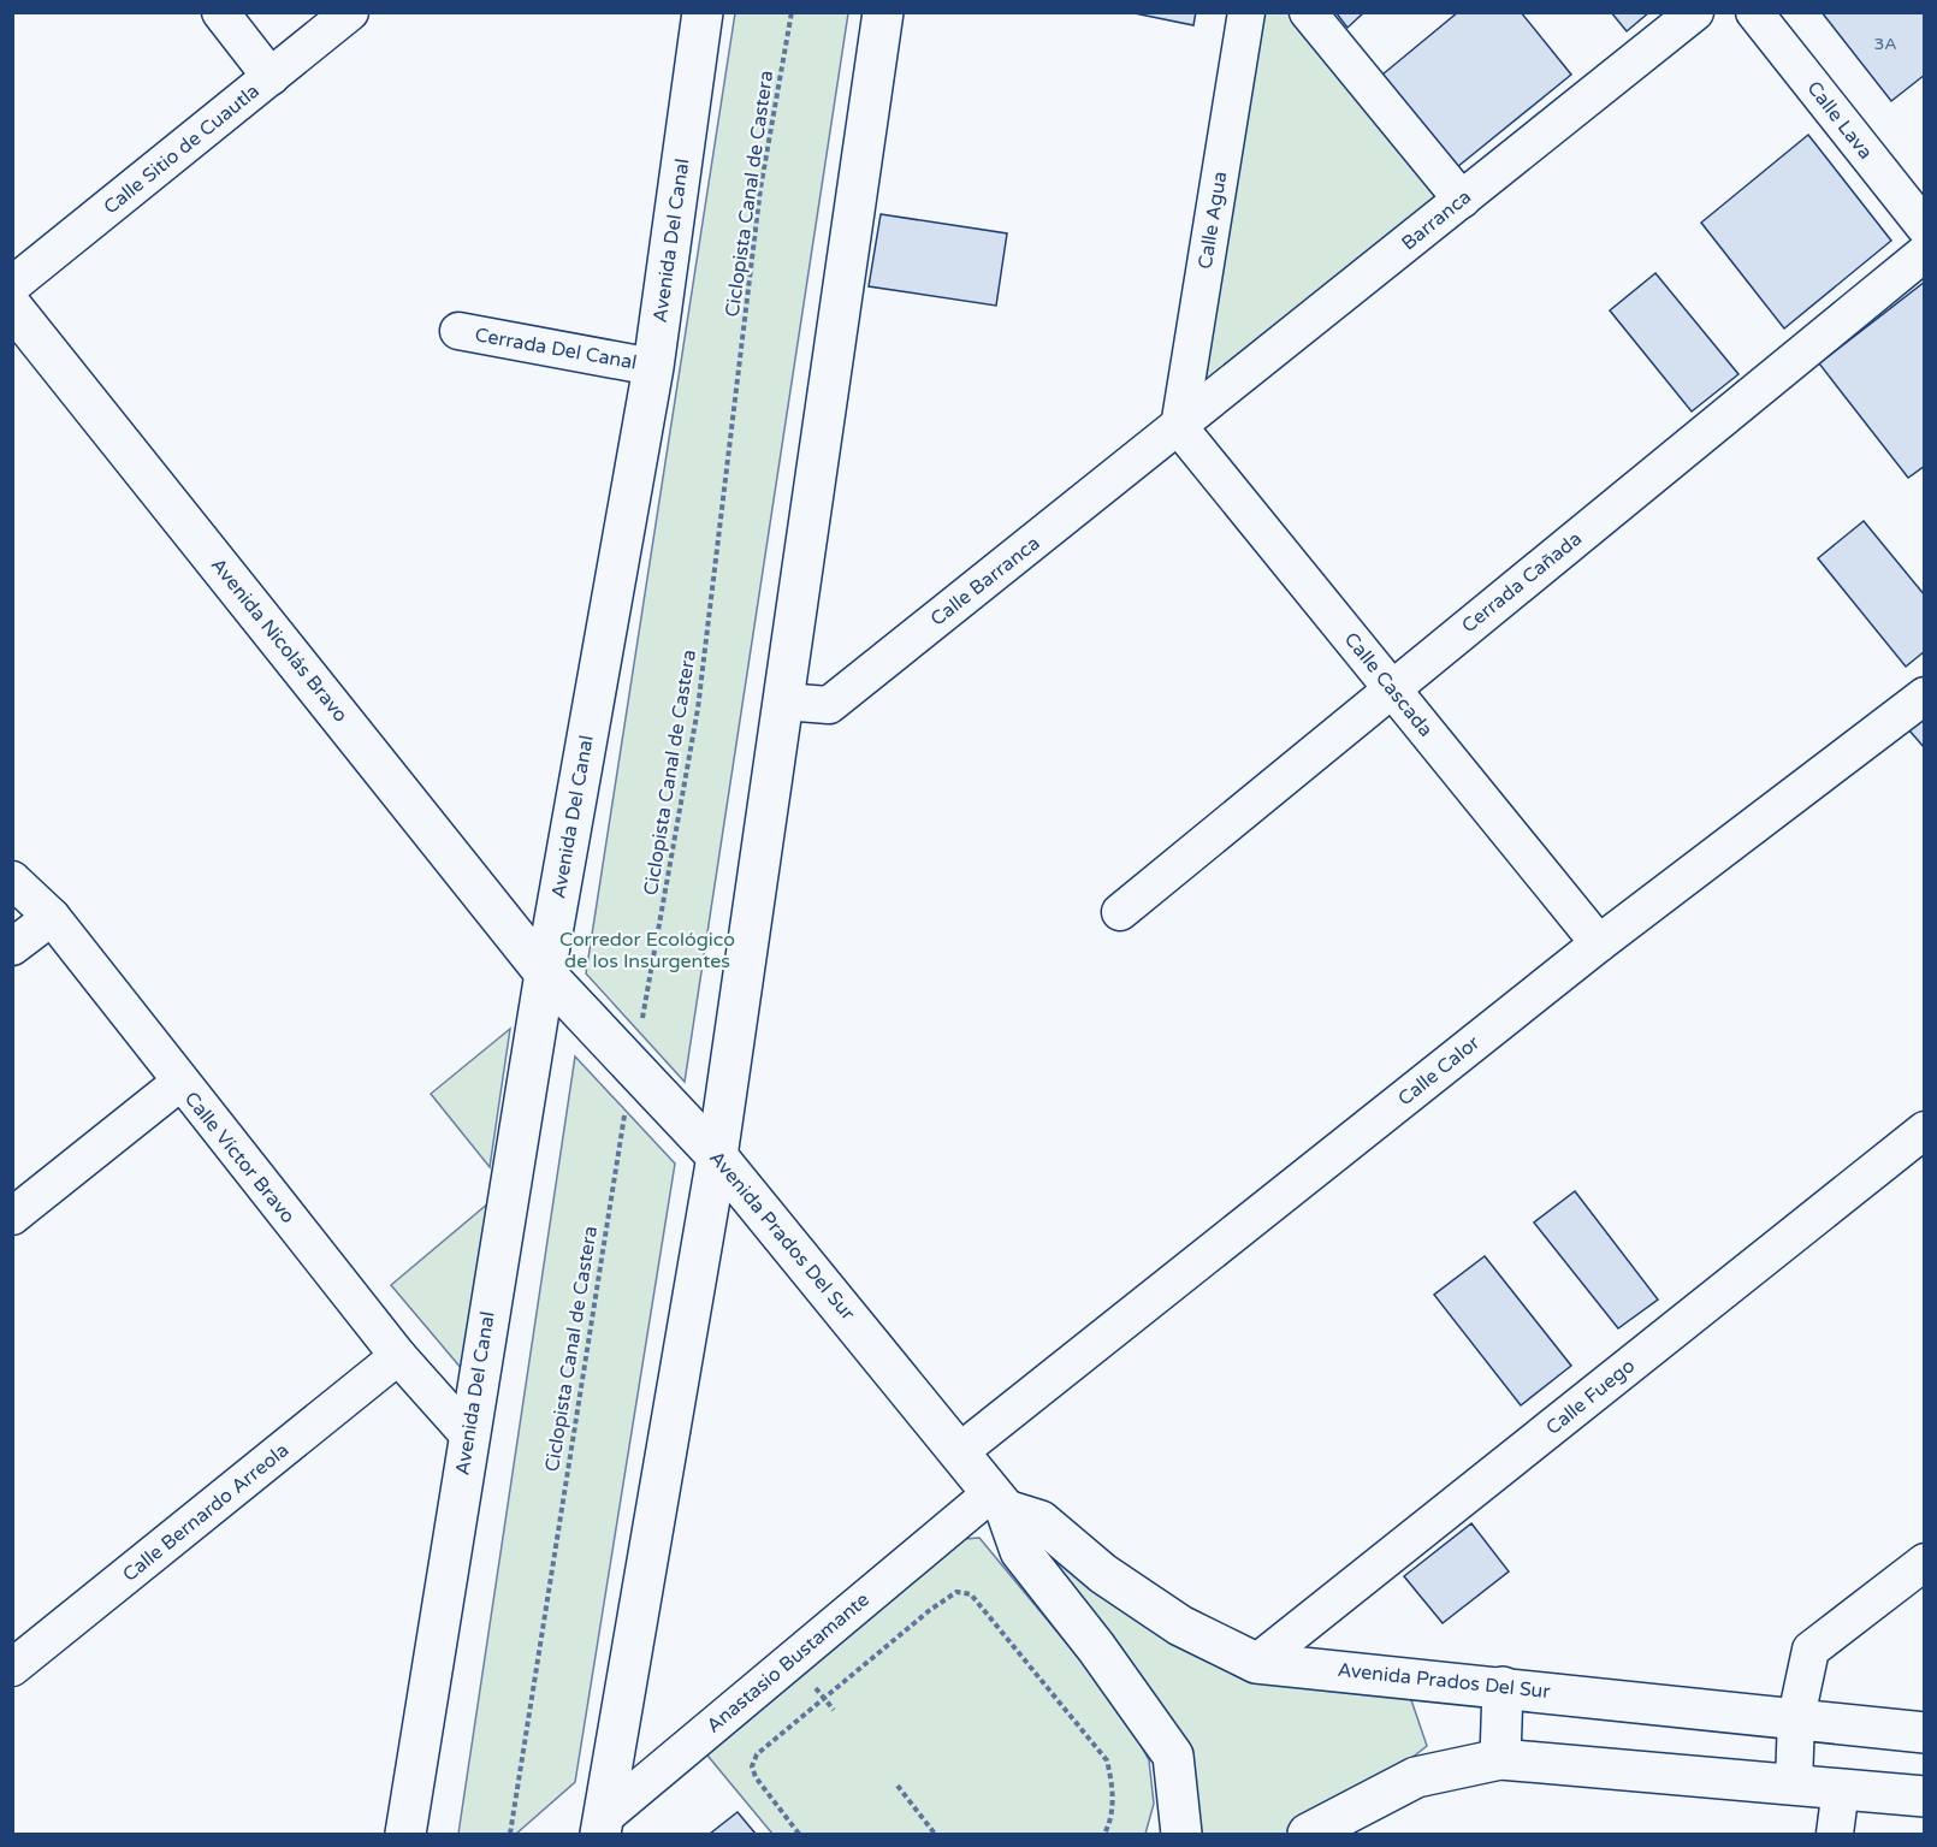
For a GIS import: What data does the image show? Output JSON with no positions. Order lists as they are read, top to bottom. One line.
{"streets":{"main road":["Avenida Del Canal","Avenida Nicolás Bravo","Avenida Prados Del Sur"],"street":["Calle Lava","Calle Sitio de Cuautla","Calle Agua","Barranca","Cerrada Del Canal","Calle Barranca","Cerrada Cañada","Calle Cascada","Calle Calor","Calle Víctor Bravo","Calle Fuego","Calle Bernardo Arreola","Anastasio Bustamante"],"path":["Ciclopista Canal de Castera"]},"crossings":[["Ciclopista Canal de Castera","Avenida Prados Del Sur"],["Calle Agua","Barranca"],["Calle Agua","Calle Barranca"],["Calle Agua","Calle Cascada"],["Barranca","Calle Barranca"],["Barranca","Calle Cascada"],["Avenida Del Canal","Cerrada Del Canal"],["Avenida Del Canal","Avenida Nicolás Bravo"],["Avenida Del Canal","Calle Víctor Bravo"],["Avenida Del Canal","Avenida Prados Del Sur"],["Calle Barranca","Calle Cascada"],["Cerrada Cañada","Calle Cascada"],["Avenida Nicolás Bravo","Avenida Prados Del Sur"],["Calle Cascada","Calle Calor"],["Calle Calor","Avenida Prados Del Sur"],["Calle Víctor Bravo","Calle Bernardo Arreola"],["Avenida Prados Del Sur","Calle Fuego"],["Avenida Prados Del Sur","Anastasio Bustamante"]],"parks":["Corredor Ecológico de los Insurgentes"],"house_numbers":["3A"]}
